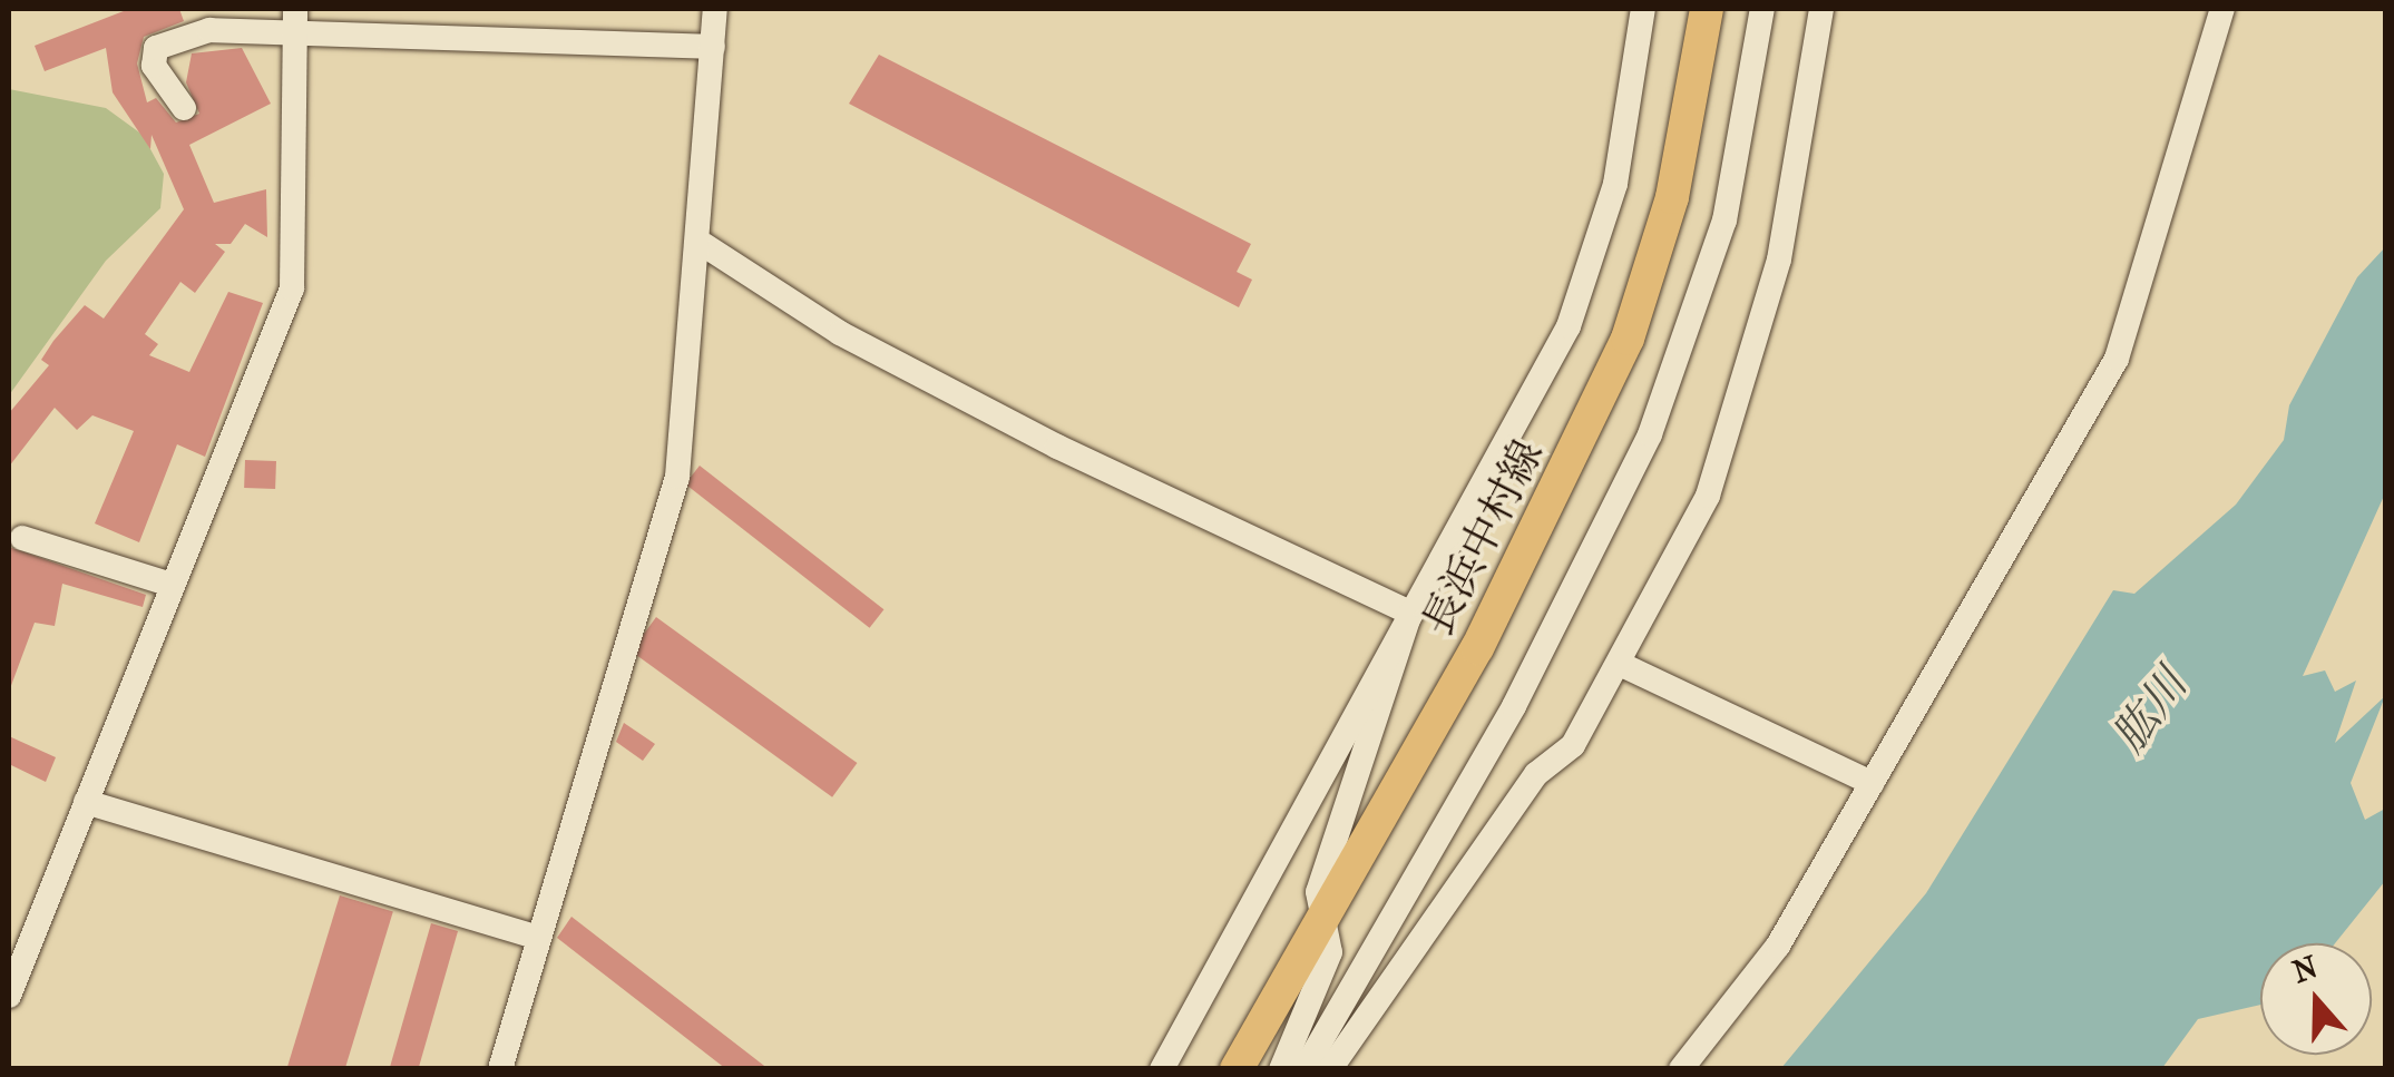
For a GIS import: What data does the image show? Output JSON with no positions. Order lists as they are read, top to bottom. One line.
{"streets":{"main road":["長浜中村線"]},"water":["肱川"],"north":"top"}
